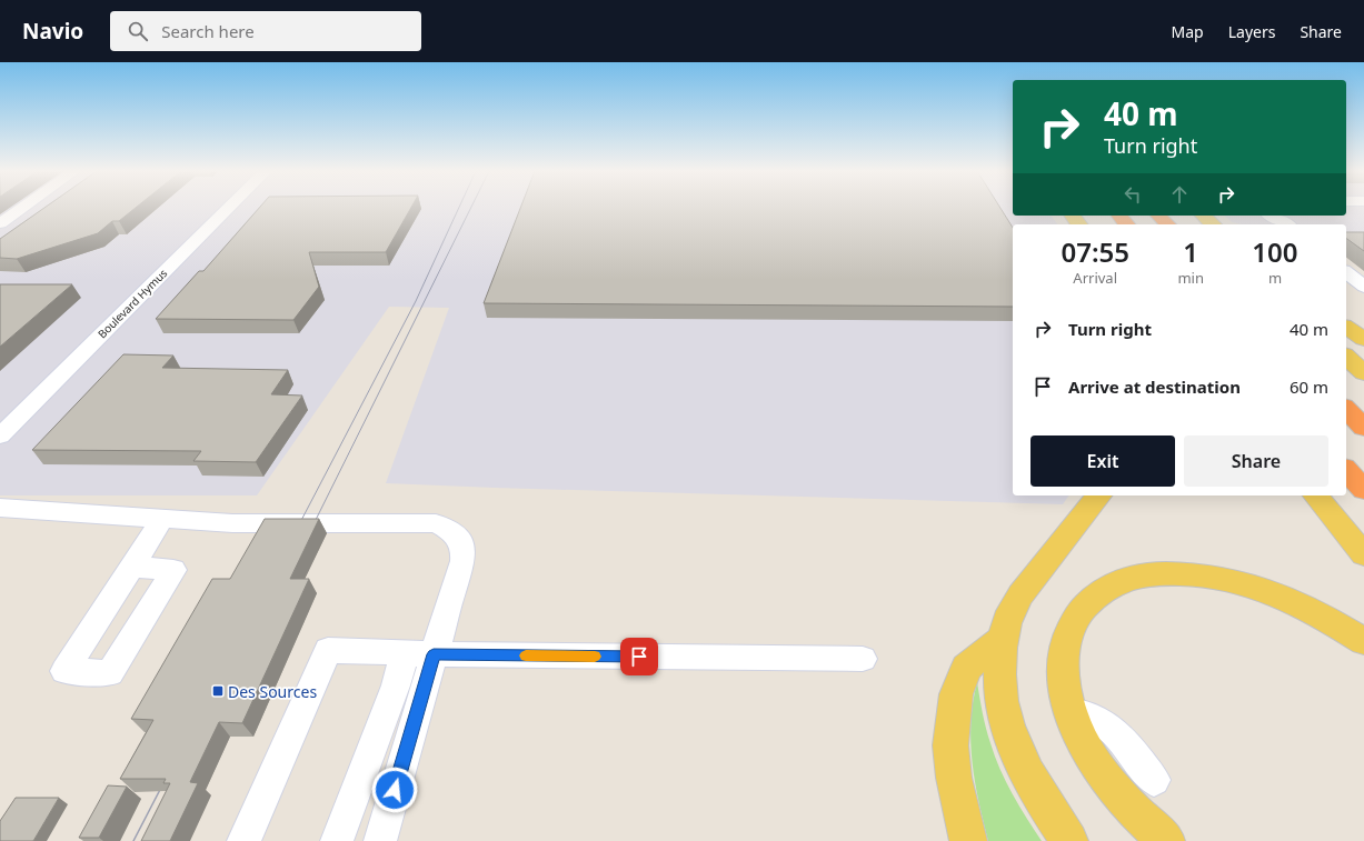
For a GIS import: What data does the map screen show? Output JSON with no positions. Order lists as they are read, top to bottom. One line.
{"streets":{"street":["Boulevard Hymus"]},"places":{"transit":["Des Sources"]},"page":{"header":"Navio","search":"Search here","nav":["Map","Layers","Share"],"turn":["40 m","Turn right"],"eta":["07:55","Arrival","1","min","100","m"],"list":[{"name":"Turn right","value":"40 m"},{"name":"Arrive at destination","value":"60 m"}],"buttons":["Exit","Share"]}}
